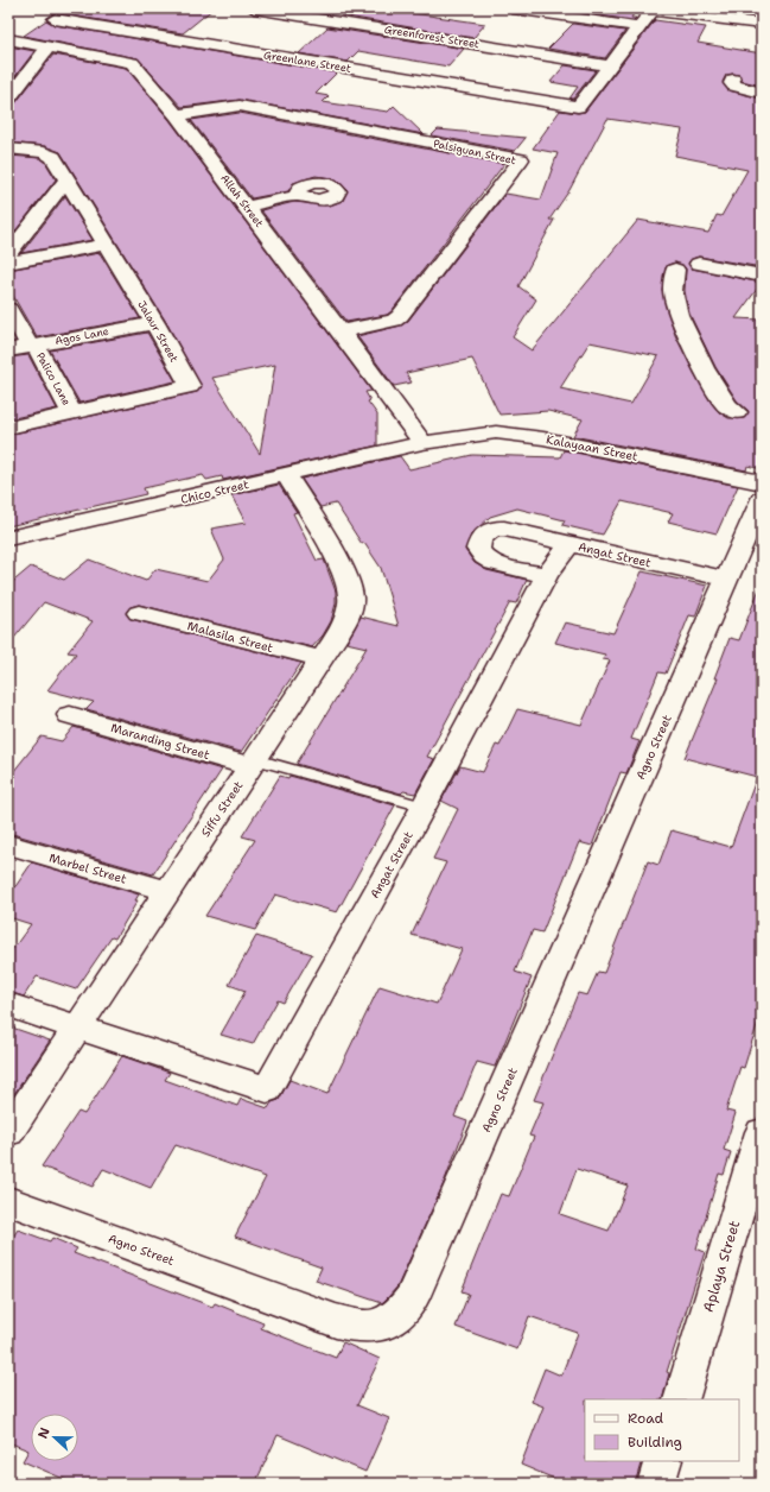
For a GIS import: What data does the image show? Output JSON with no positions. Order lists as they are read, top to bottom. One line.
{"streets":{"street":["Greenforest Street","Greenlane Street","Palsiguan Street","Allah Street","Jalaur Street","Agos Lane","Palico Lane","Kalayaan Street","Chico Street","Angat Street","Malasila Street","Maranding Street","Agno Street","Siffu Street","Marbel Street","Aplaya Street"]},"crossings":[["Greenforest Street","Greenlane Street"],["Palsiguan Street","Allah Street"],["Allah Street","Kalayaan Street"],["Allah Street","Chico Street"],["Jalaur Street","Agos Lane"],["Jalaur Street","Palico Lane"],["Agos Lane","Palico Lane"],["Kalayaan Street","Chico Street"],["Chico Street","Siffu Street"],["Angat Street","Agno Street"],["Angat Street","Siffu Street"],["Malasila Street","Siffu Street"],["Maranding Street","Siffu Street"],["Siffu Street","Marbel Street"]],"legend":["Road","Building"],"north":"left"}
